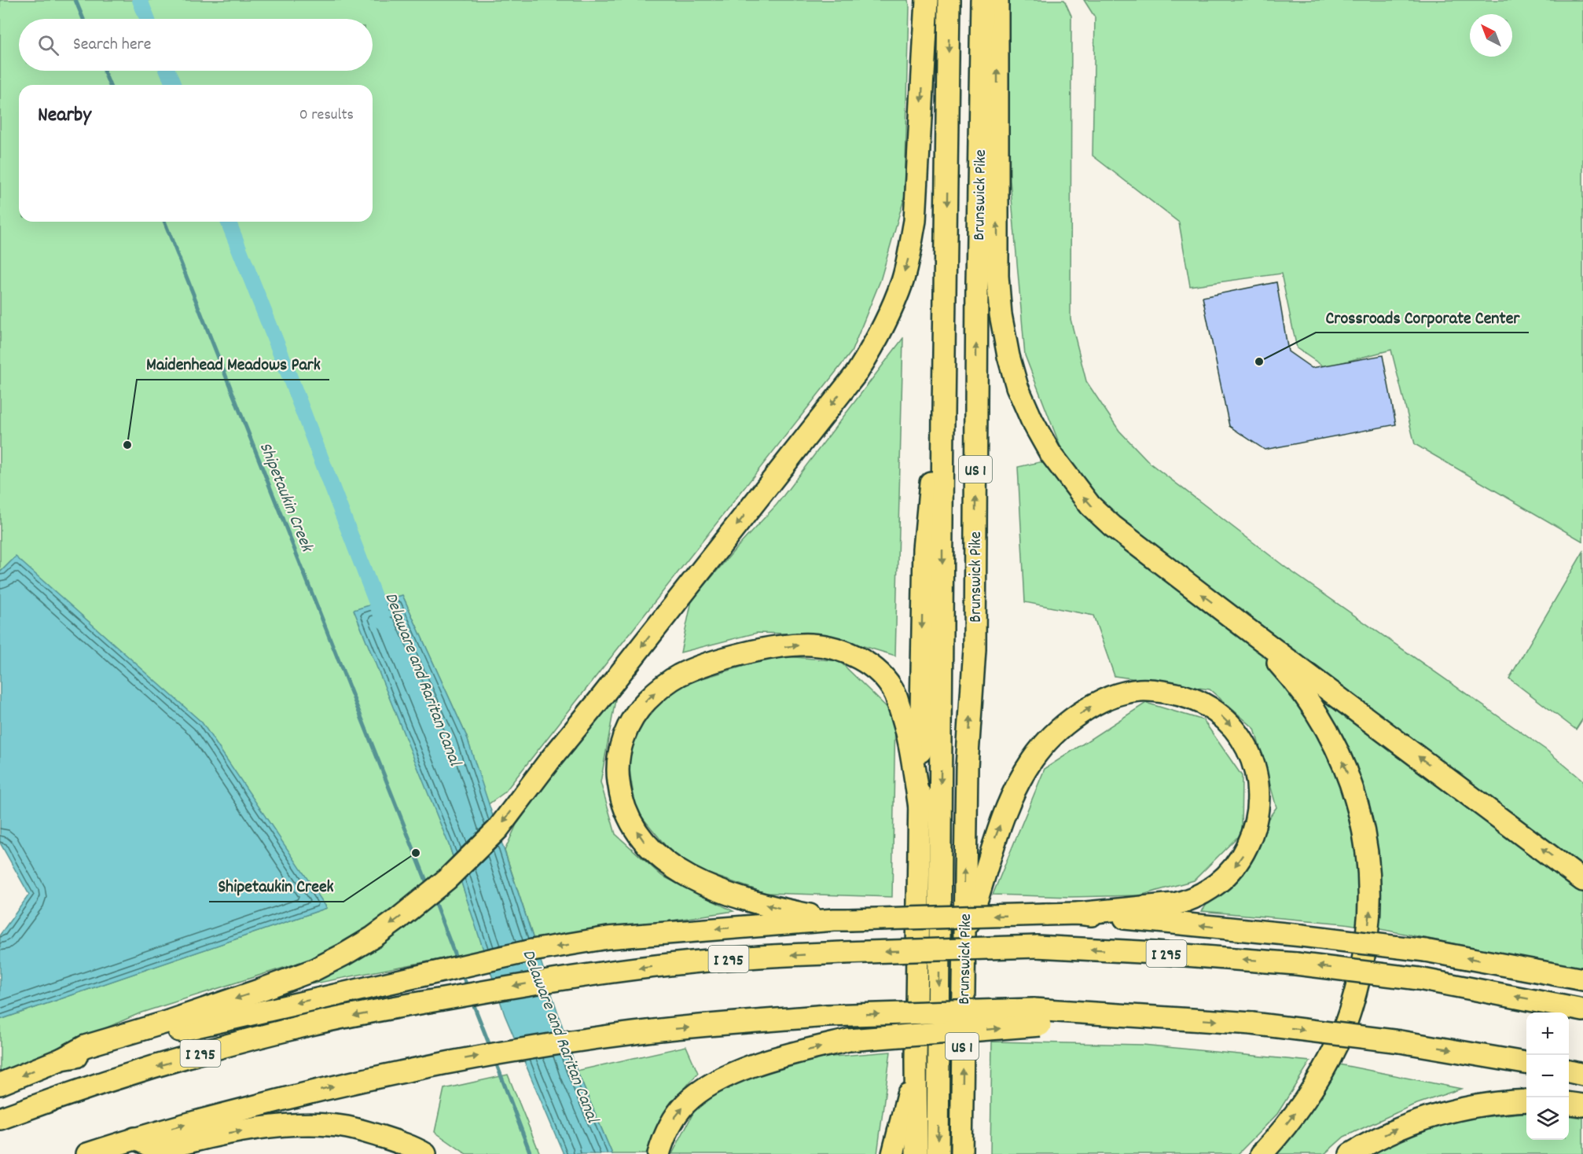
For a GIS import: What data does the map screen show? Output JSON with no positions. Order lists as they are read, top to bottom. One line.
{"streets":{"highway":["Brunswick Pike","US 1","I 295"]},"water":["Shipetaukin Creek","Delaware and Raritan Canal"],"places":["Crossroads Corporate Center","Maidenhead Meadows Park","Shipetaukin Creek"],"north":"top left","page":{"search":"Search here","heading":["Nearby","0 results"],"map_buttons":["+","−"]}}
